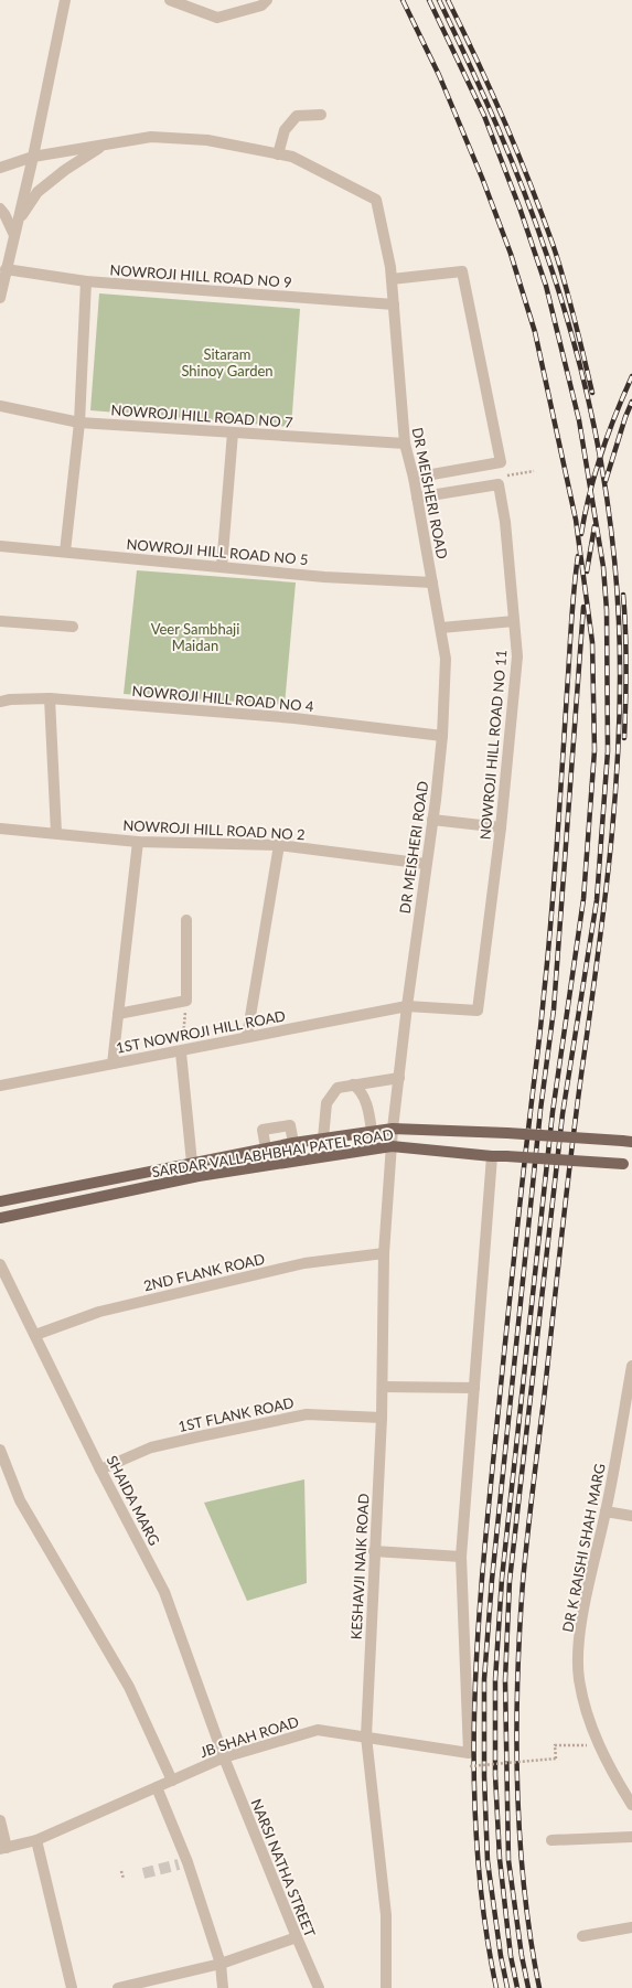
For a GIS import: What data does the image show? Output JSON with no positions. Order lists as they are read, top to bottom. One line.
{"streets":{"main road":["SARDAR VALLABHBHAI PATEL ROAD"],"street":["NOWROJI HILL ROAD NO 9","NOWROJI HILL ROAD NO 7","DR MEISHERI ROAD","NOWROJI HILL ROAD NO 5","NOWROJI HILL ROAD NO 4","NOWROJI HILL ROAD NO 11","NOWROJI HILL ROAD NO 2","1ST NOWROJI HILL ROAD","2ND FLANK ROAD","1ST FLANK ROAD","SHAIDA MARG","DR K RAISHI SHAH MARG","KESHAVJI NAIK ROAD","JB SHAH ROAD","NARSI NATHA STREET"]},"crossings":[["NOWROJI HILL ROAD NO 9","DR MEISHERI ROAD"],["NOWROJI HILL ROAD NO 7","DR MEISHERI ROAD"],["DR MEISHERI ROAD","NOWROJI HILL ROAD NO 5"],["DR MEISHERI ROAD","NOWROJI HILL ROAD NO 4"],["DR MEISHERI ROAD","NOWROJI HILL ROAD NO 11"],["DR MEISHERI ROAD","NOWROJI HILL ROAD NO 2"],["DR MEISHERI ROAD","1ST NOWROJI HILL ROAD"],["DR MEISHERI ROAD","SARDAR VALLABHBHAI PATEL ROAD"],["DR MEISHERI ROAD","KESHAVJI NAIK ROAD"],["NOWROJI HILL ROAD NO 11","1ST NOWROJI HILL ROAD"],["SARDAR VALLABHBHAI PATEL ROAD","KESHAVJI NAIK ROAD"],["2ND FLANK ROAD","SHAIDA MARG"],["2ND FLANK ROAD","KESHAVJI NAIK ROAD"],["1ST FLANK ROAD","SHAIDA MARG"],["1ST FLANK ROAD","KESHAVJI NAIK ROAD"],["SHAIDA MARG","JB SHAH ROAD"],["SHAIDA MARG","NARSI NATHA STREET"],["KESHAVJI NAIK ROAD","JB SHAH ROAD"],["JB SHAH ROAD","NARSI NATHA STREET"]],"parks":["Sitaram Shinoy Garden","Veer Sambhaji Maidan"]}
